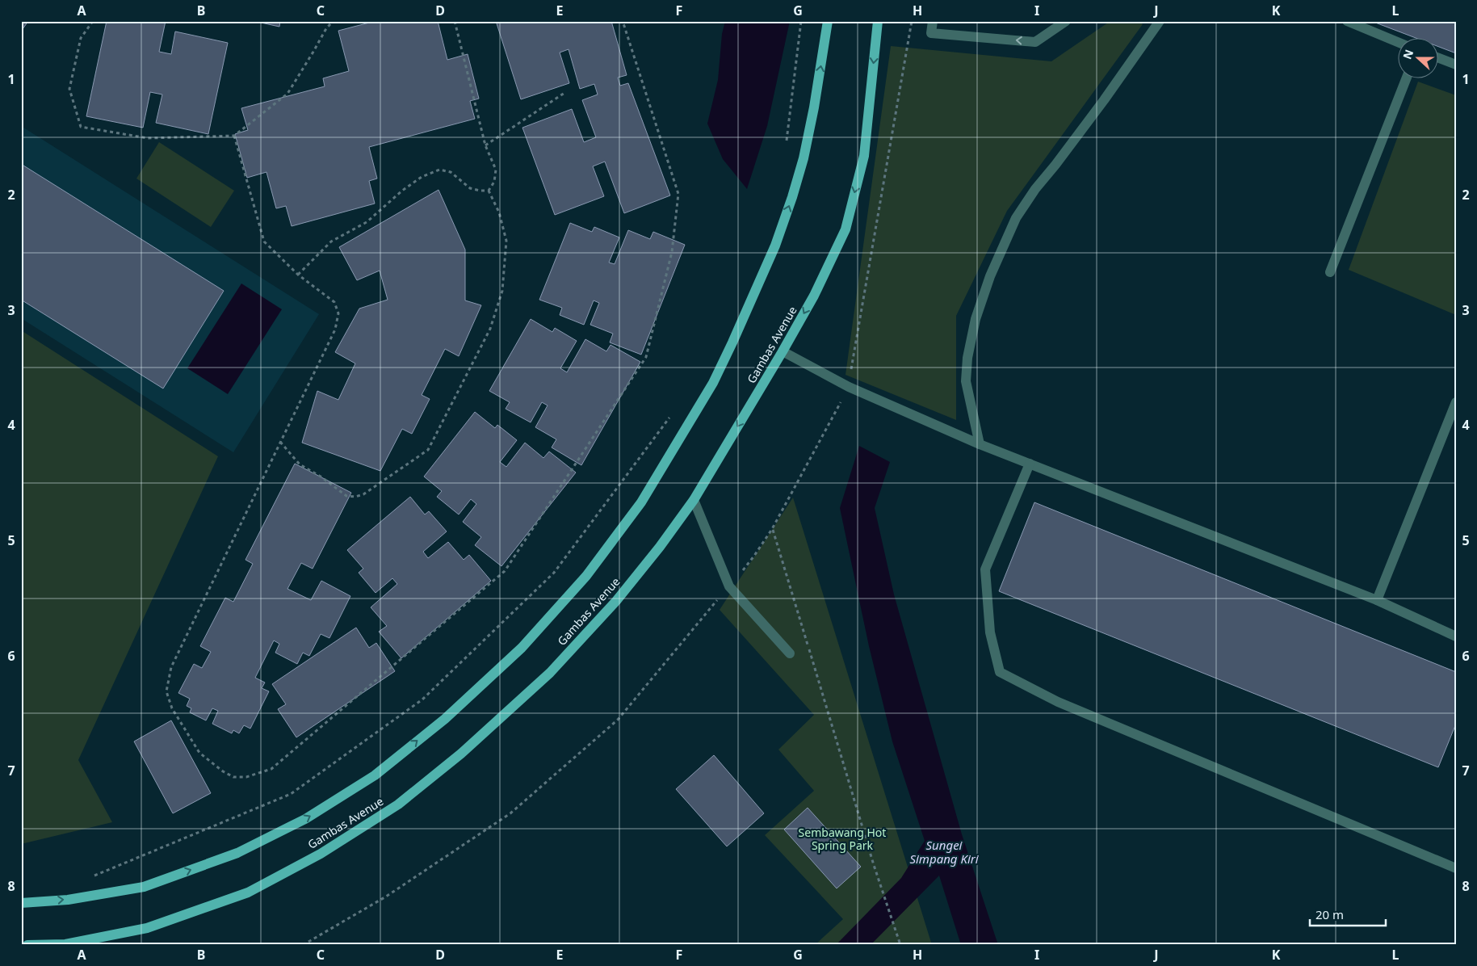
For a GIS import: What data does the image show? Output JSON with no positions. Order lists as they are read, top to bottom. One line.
{"streets":{"main road":["Gambas Avenue"]},"one_way":["Gambas Avenue"],"water":["Sungei Simpang Kiri"],"parks":["Sembawang Hot Spring Park"],"scale_bar":"20 m","north":"left","grid":{"columns":["A","B","C","D","E","F","G","H","I","J","K","L"],"rows":["1","2","3","4","5","6","7","8"]}}
